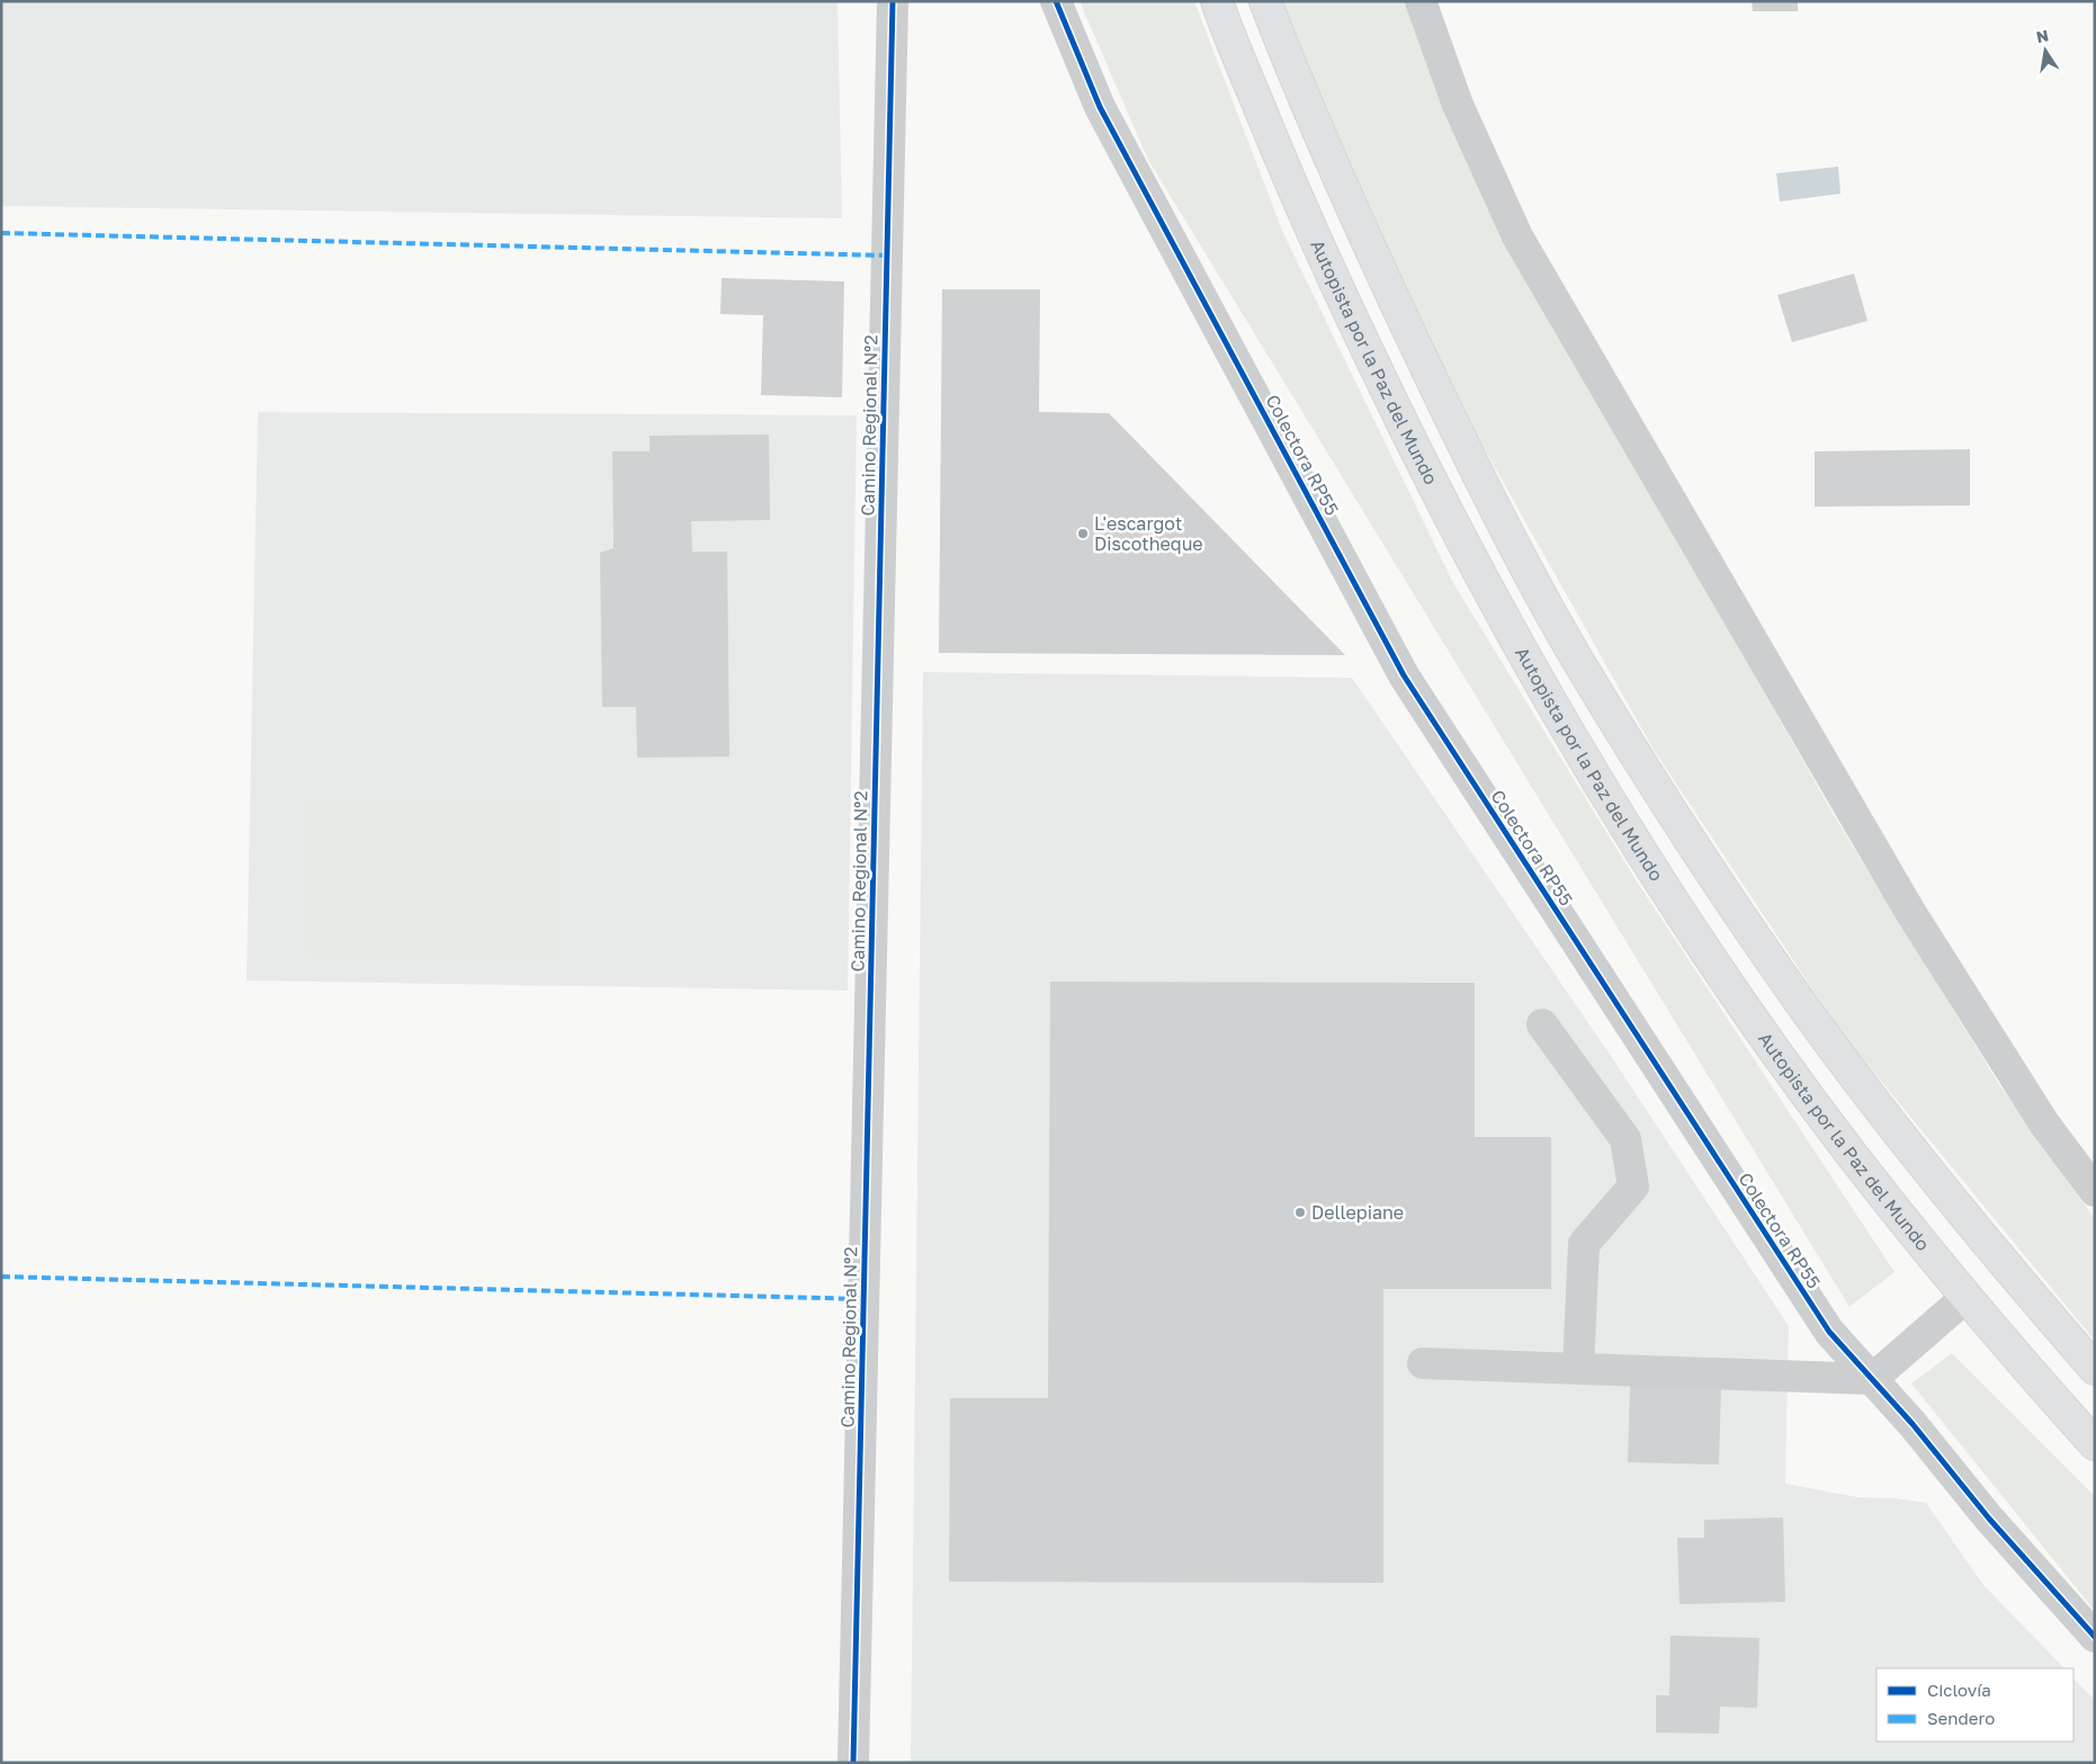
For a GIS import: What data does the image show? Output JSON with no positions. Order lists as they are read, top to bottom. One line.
{"streets":{"highway":["Autopista por la Paz del Mundo"],"street":["Camino Regional Nº2","Colectora RP55"]},"places":["L'escargot Discotheque","Dellepiane"],"legend":["Ciclovía","Sendero"],"north":"top"}
